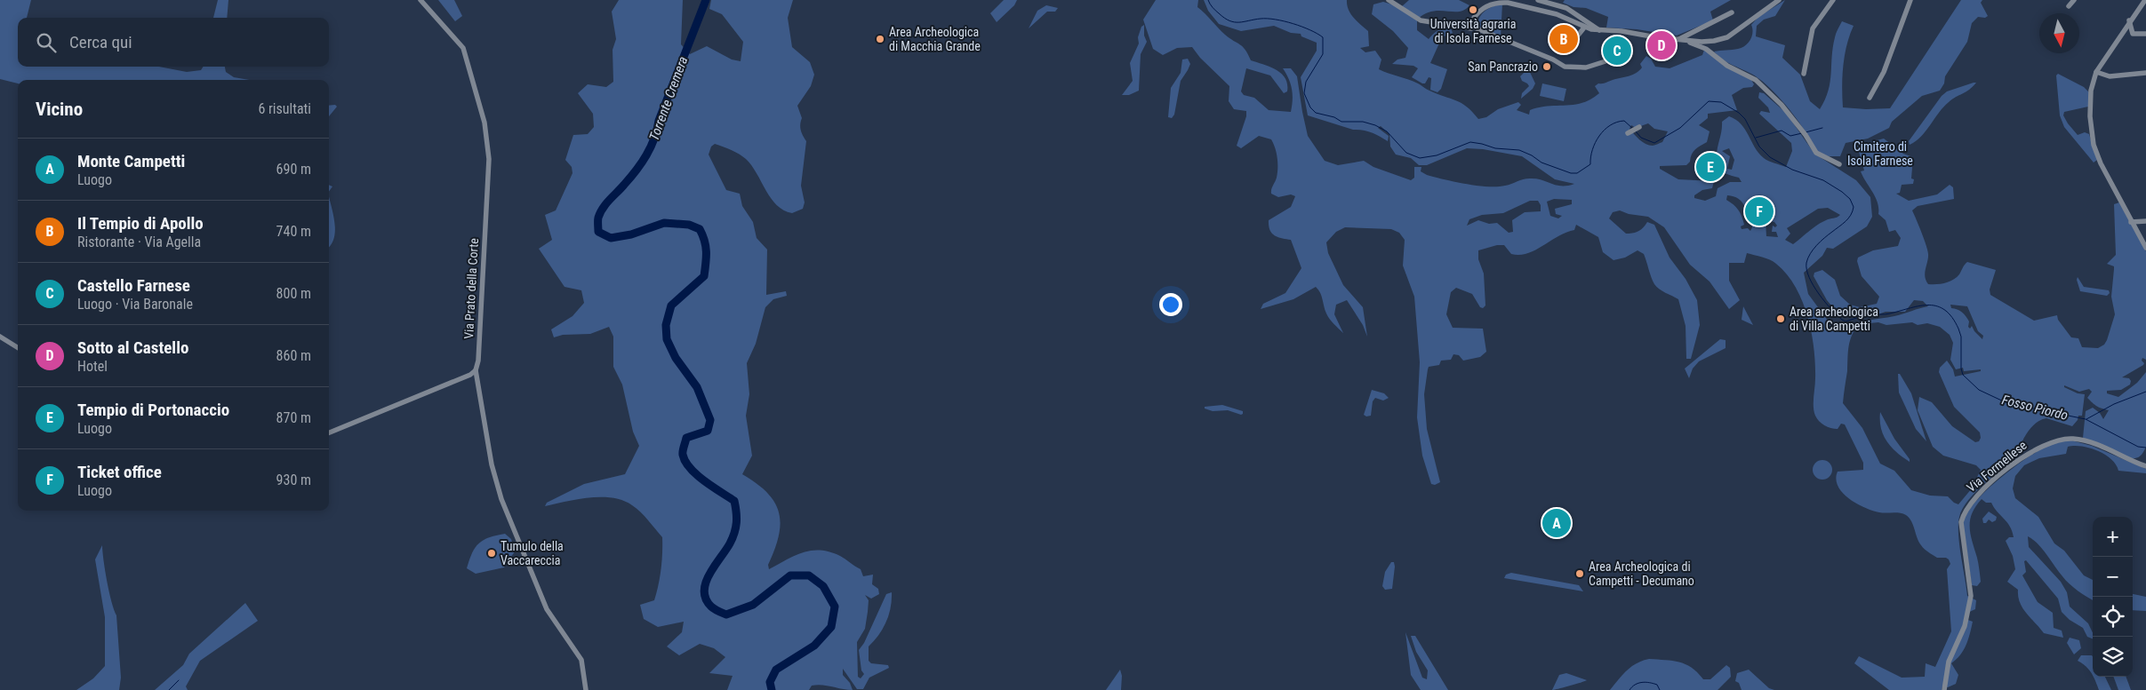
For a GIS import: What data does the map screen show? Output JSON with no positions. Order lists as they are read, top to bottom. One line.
{"streets":{"street":["Via Prato della Corte","Via Formellese"]},"water":["Torrente Cremera","Fosso Piordo"],"parks":["Cimitero di Isola Farnese"],"places":["Università agraria di Isola Farnese","Area Archeologica di Macchia Grande","San Pancrazio","Area archeologica di Villa Campetti","Tumulo della Vaccareccia","Area Archeologica di Campetti - Decumano"],"north":"bottom","page":{"search":"Cerca qui","pins":["B","D","C","E","F","A"],"heading":["Vicino","6 risultati"],"list":[{"mark":"A","name":"Monte Campetti","note":"Luogo","value":"690 m"},{"mark":"B","name":"Il Tempio di Apollo","note":"Ristorante · Via Agella","value":"740 m"},{"mark":"C","name":"Castello Farnese","note":"Luogo · Via Baronale","value":"800 m"},{"mark":"D","name":"Sotto al Castello","note":"Hotel","value":"860 m"},{"mark":"E","name":"Tempio di Portonaccio","note":"Luogo","value":"870 m"},{"mark":"F","name":"Ticket office","note":"Luogo","value":"930 m"}],"map_buttons":["+","−"]}}
